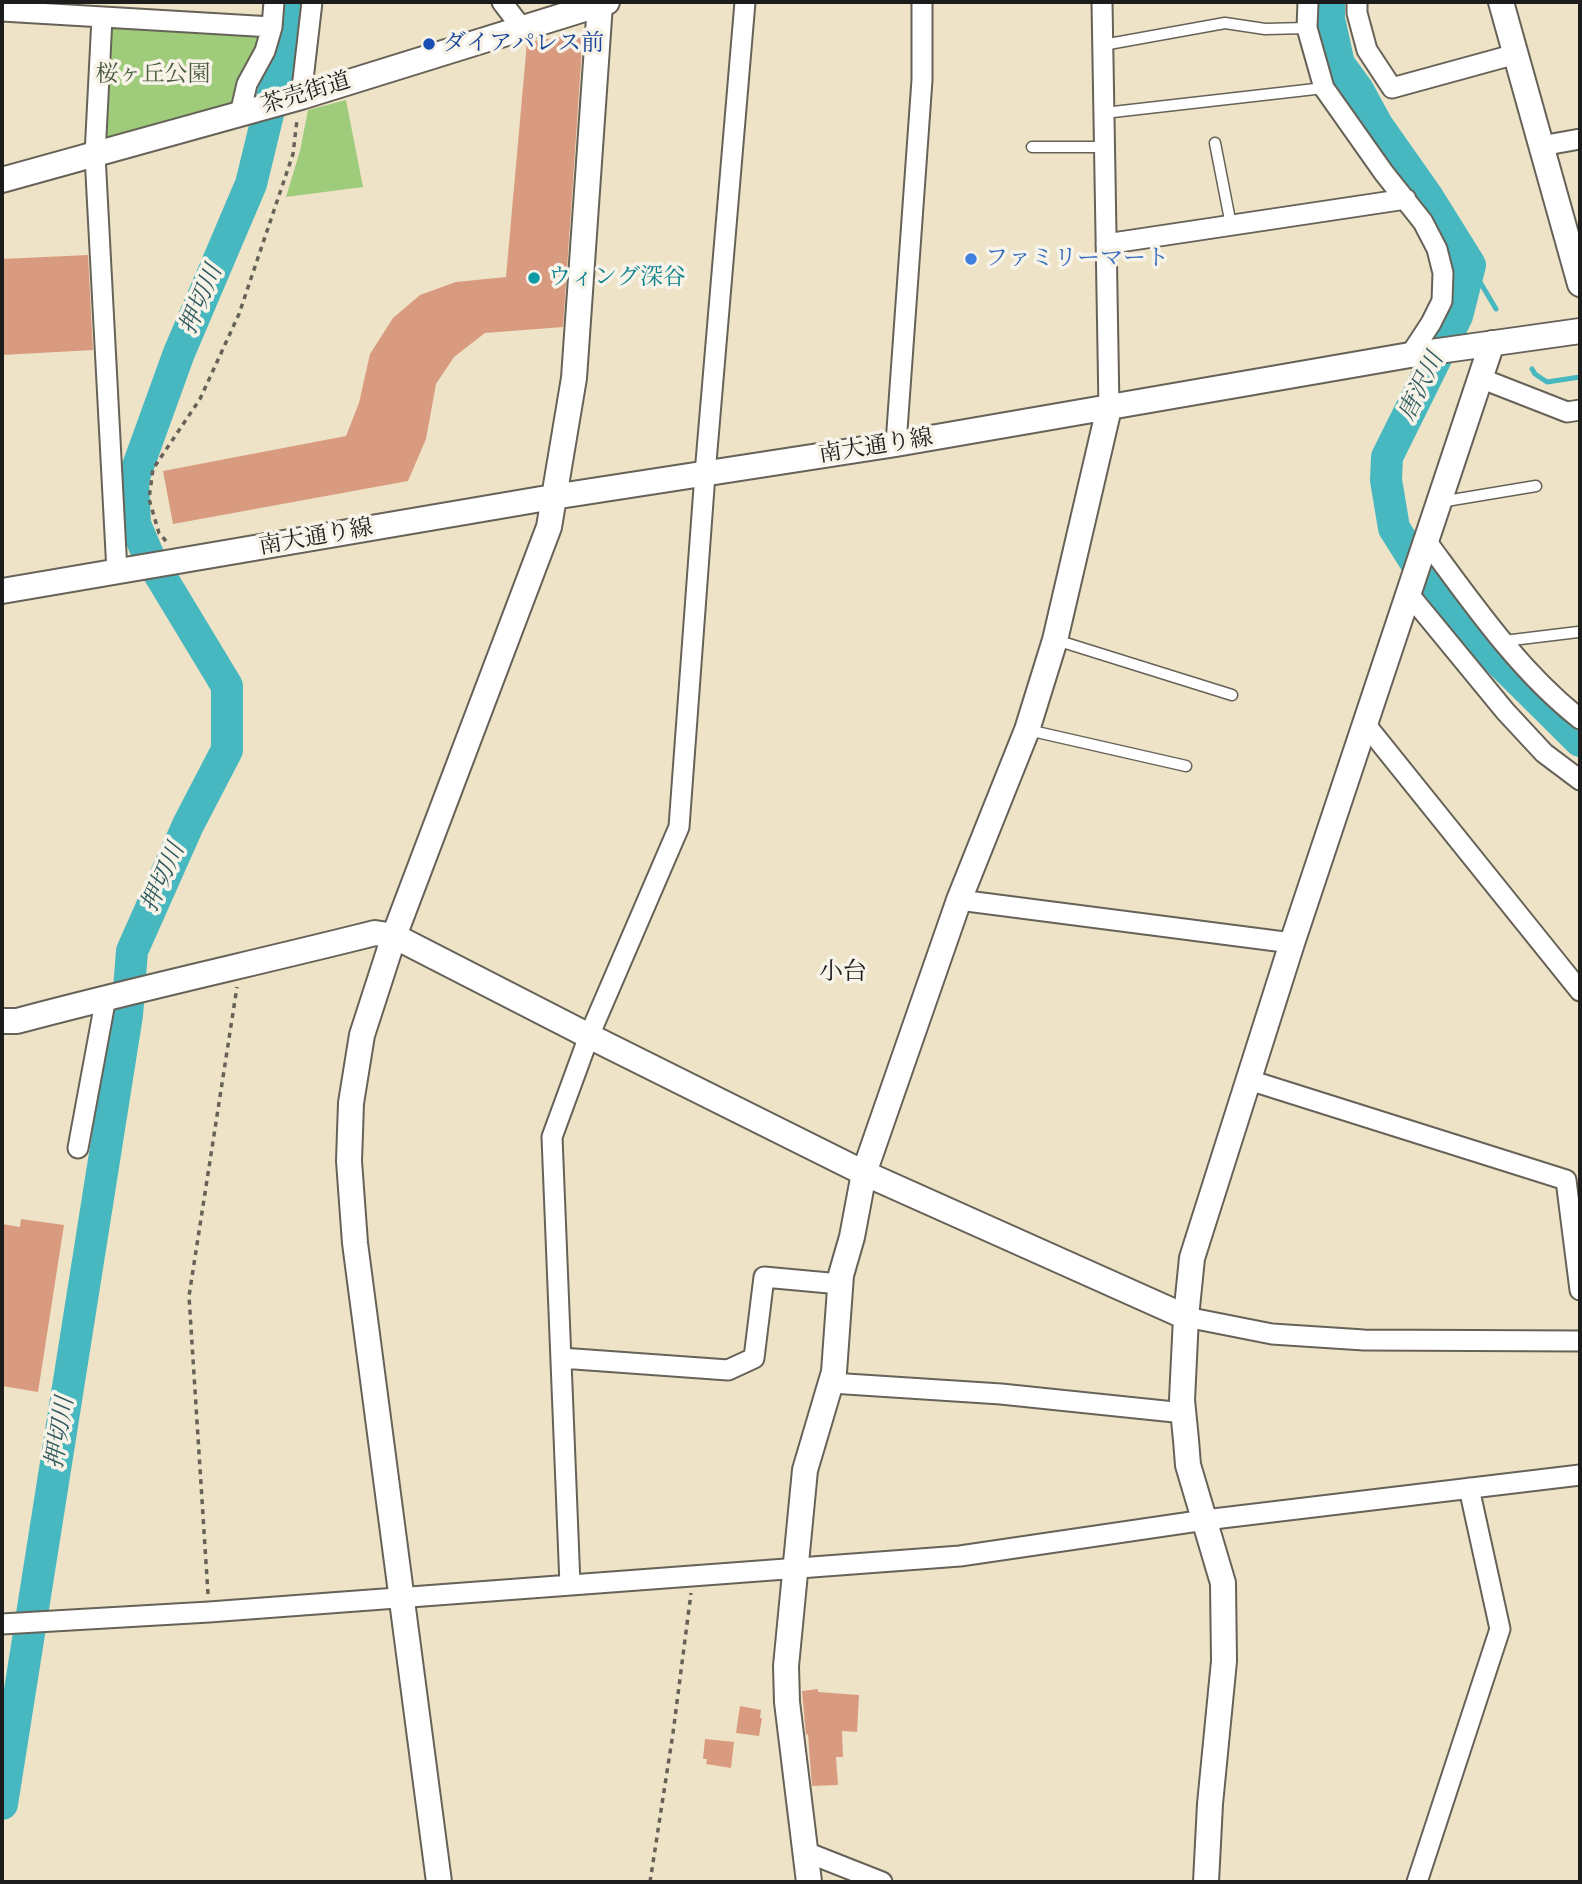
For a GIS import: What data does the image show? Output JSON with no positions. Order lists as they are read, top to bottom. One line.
{"streets":{"street":["茶売街道","南大通り線"]},"districts":["小台"],"water":["押切川","唐沢川"],"parks":["桜ヶ丘公園"],"places":["ダイアパレス前","ファミリーマート","ウィング深谷"]}
